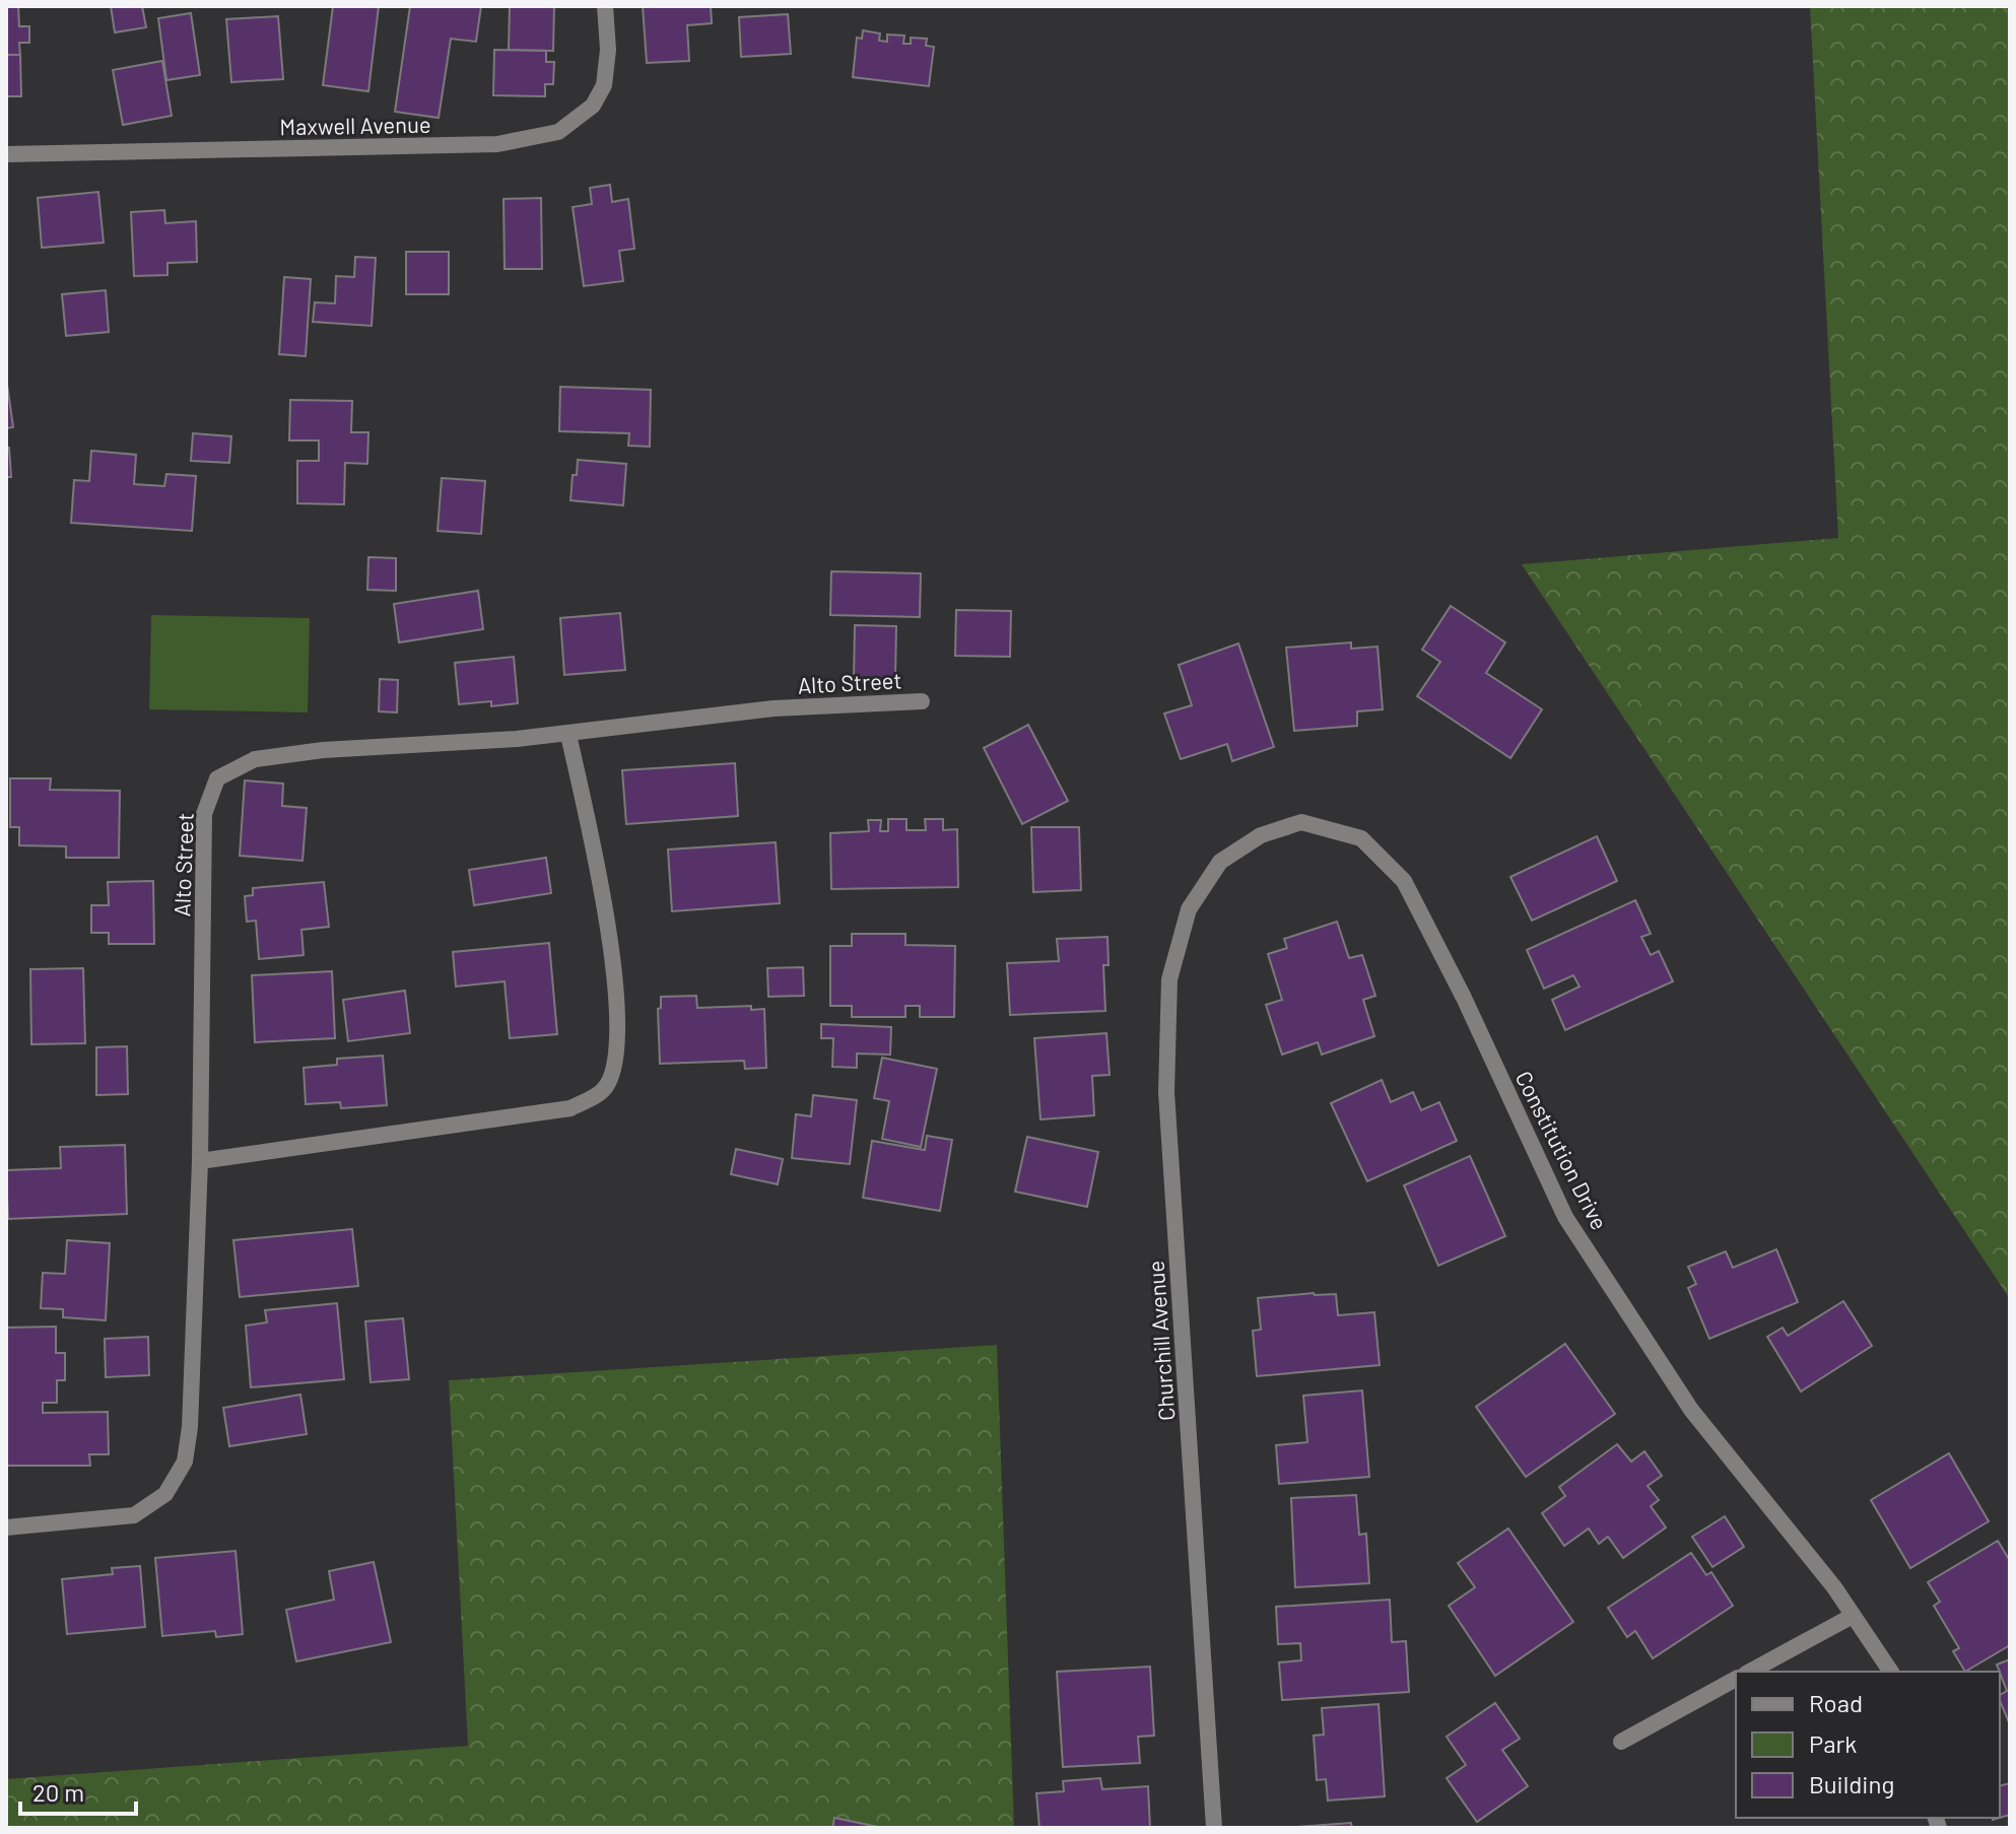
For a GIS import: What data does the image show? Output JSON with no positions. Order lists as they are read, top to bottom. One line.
{"streets":{"street":["Maxwell Avenue","Alto Street","Constitution Drive","Churchill Avenue"]},"crossings":[["Constitution Drive","Churchill Avenue"]],"legend":["Road","Park","Building"],"scale_bar":"20 m"}
